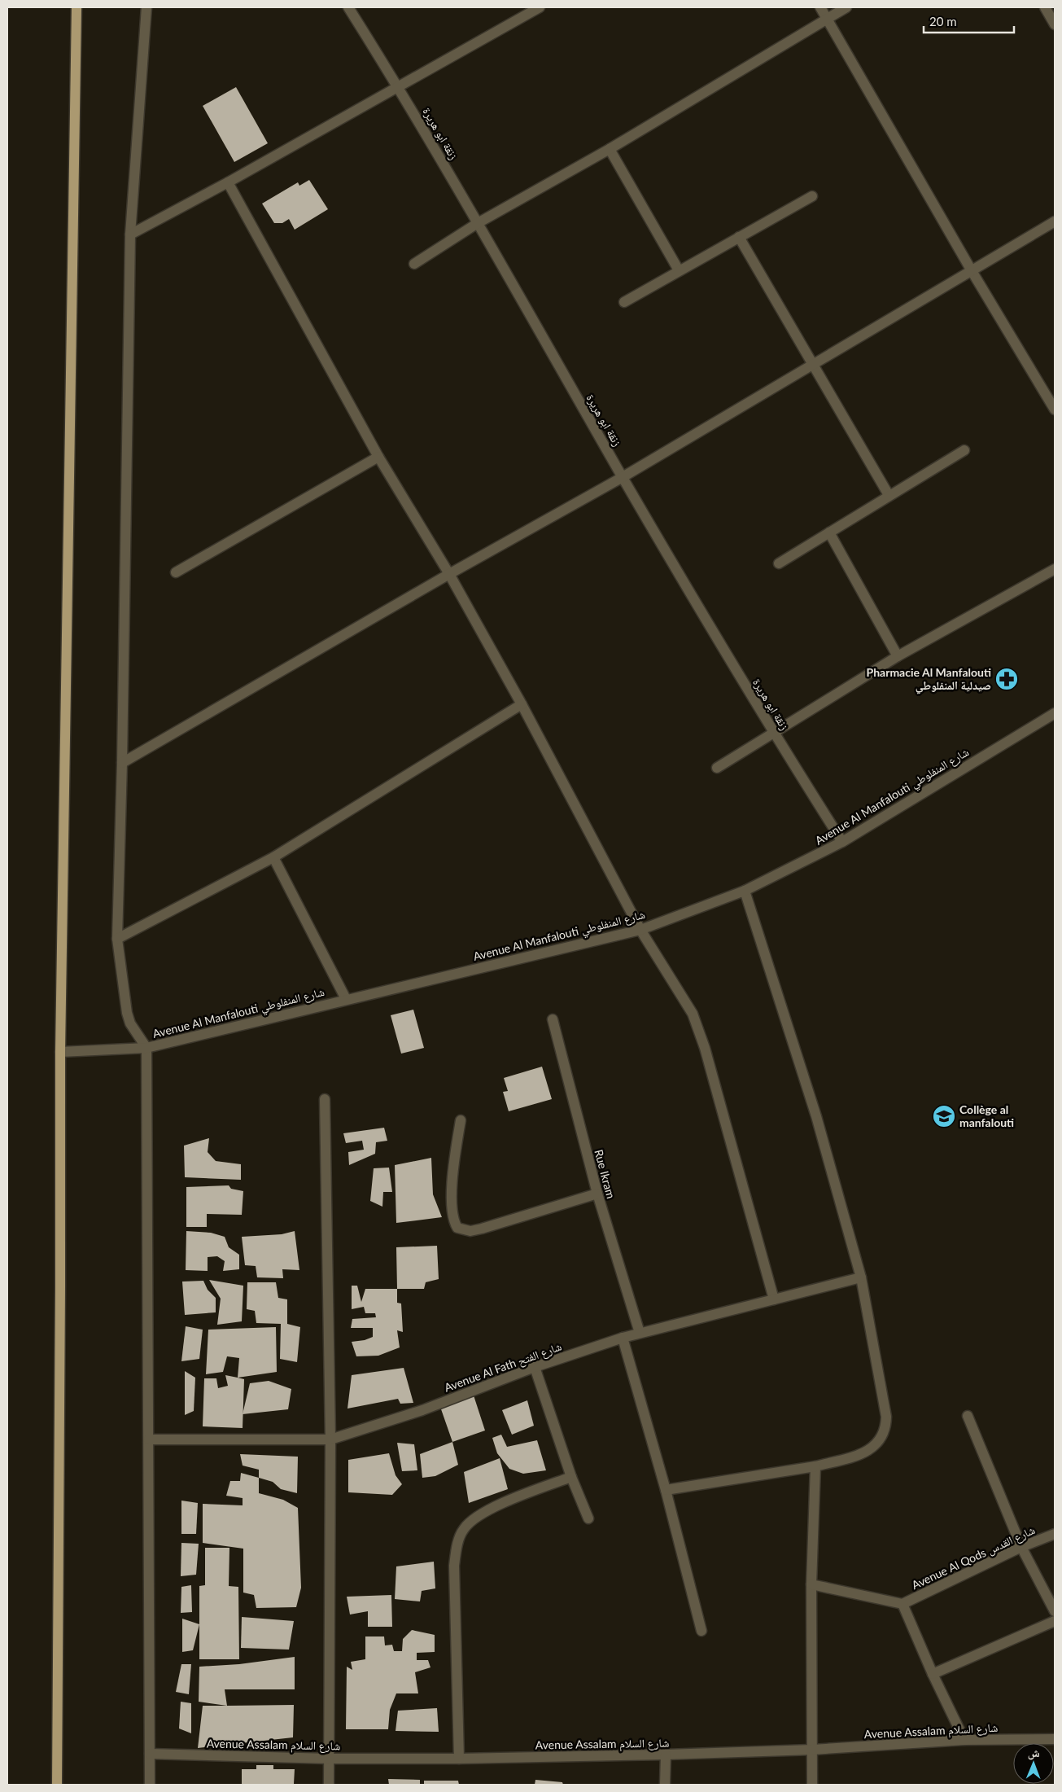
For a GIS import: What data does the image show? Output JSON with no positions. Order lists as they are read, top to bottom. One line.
{"streets":{"street":["زنقة ابو هريرة","Avenue Al Manfalouti شارع المنفلوطي","Rue Ikram","Avenue Al Fath شارع الفتح","Avenue Al Qods شارع القدس","Avenue Assalam شارع السلام"]},"crossings":[["زنقة ابو هريرة","Avenue Al Manfalouti شارع المنفلوطي"],["Rue Ikram","Avenue Al Fath شارع الفتح"]],"places":{"pharmacy":["Pharmacie Al Manfalouti صيدلية المنفلوطي"],"school or university":["Collège al manfalouti"]},"scale_bar":"20 m","north":"top"}
